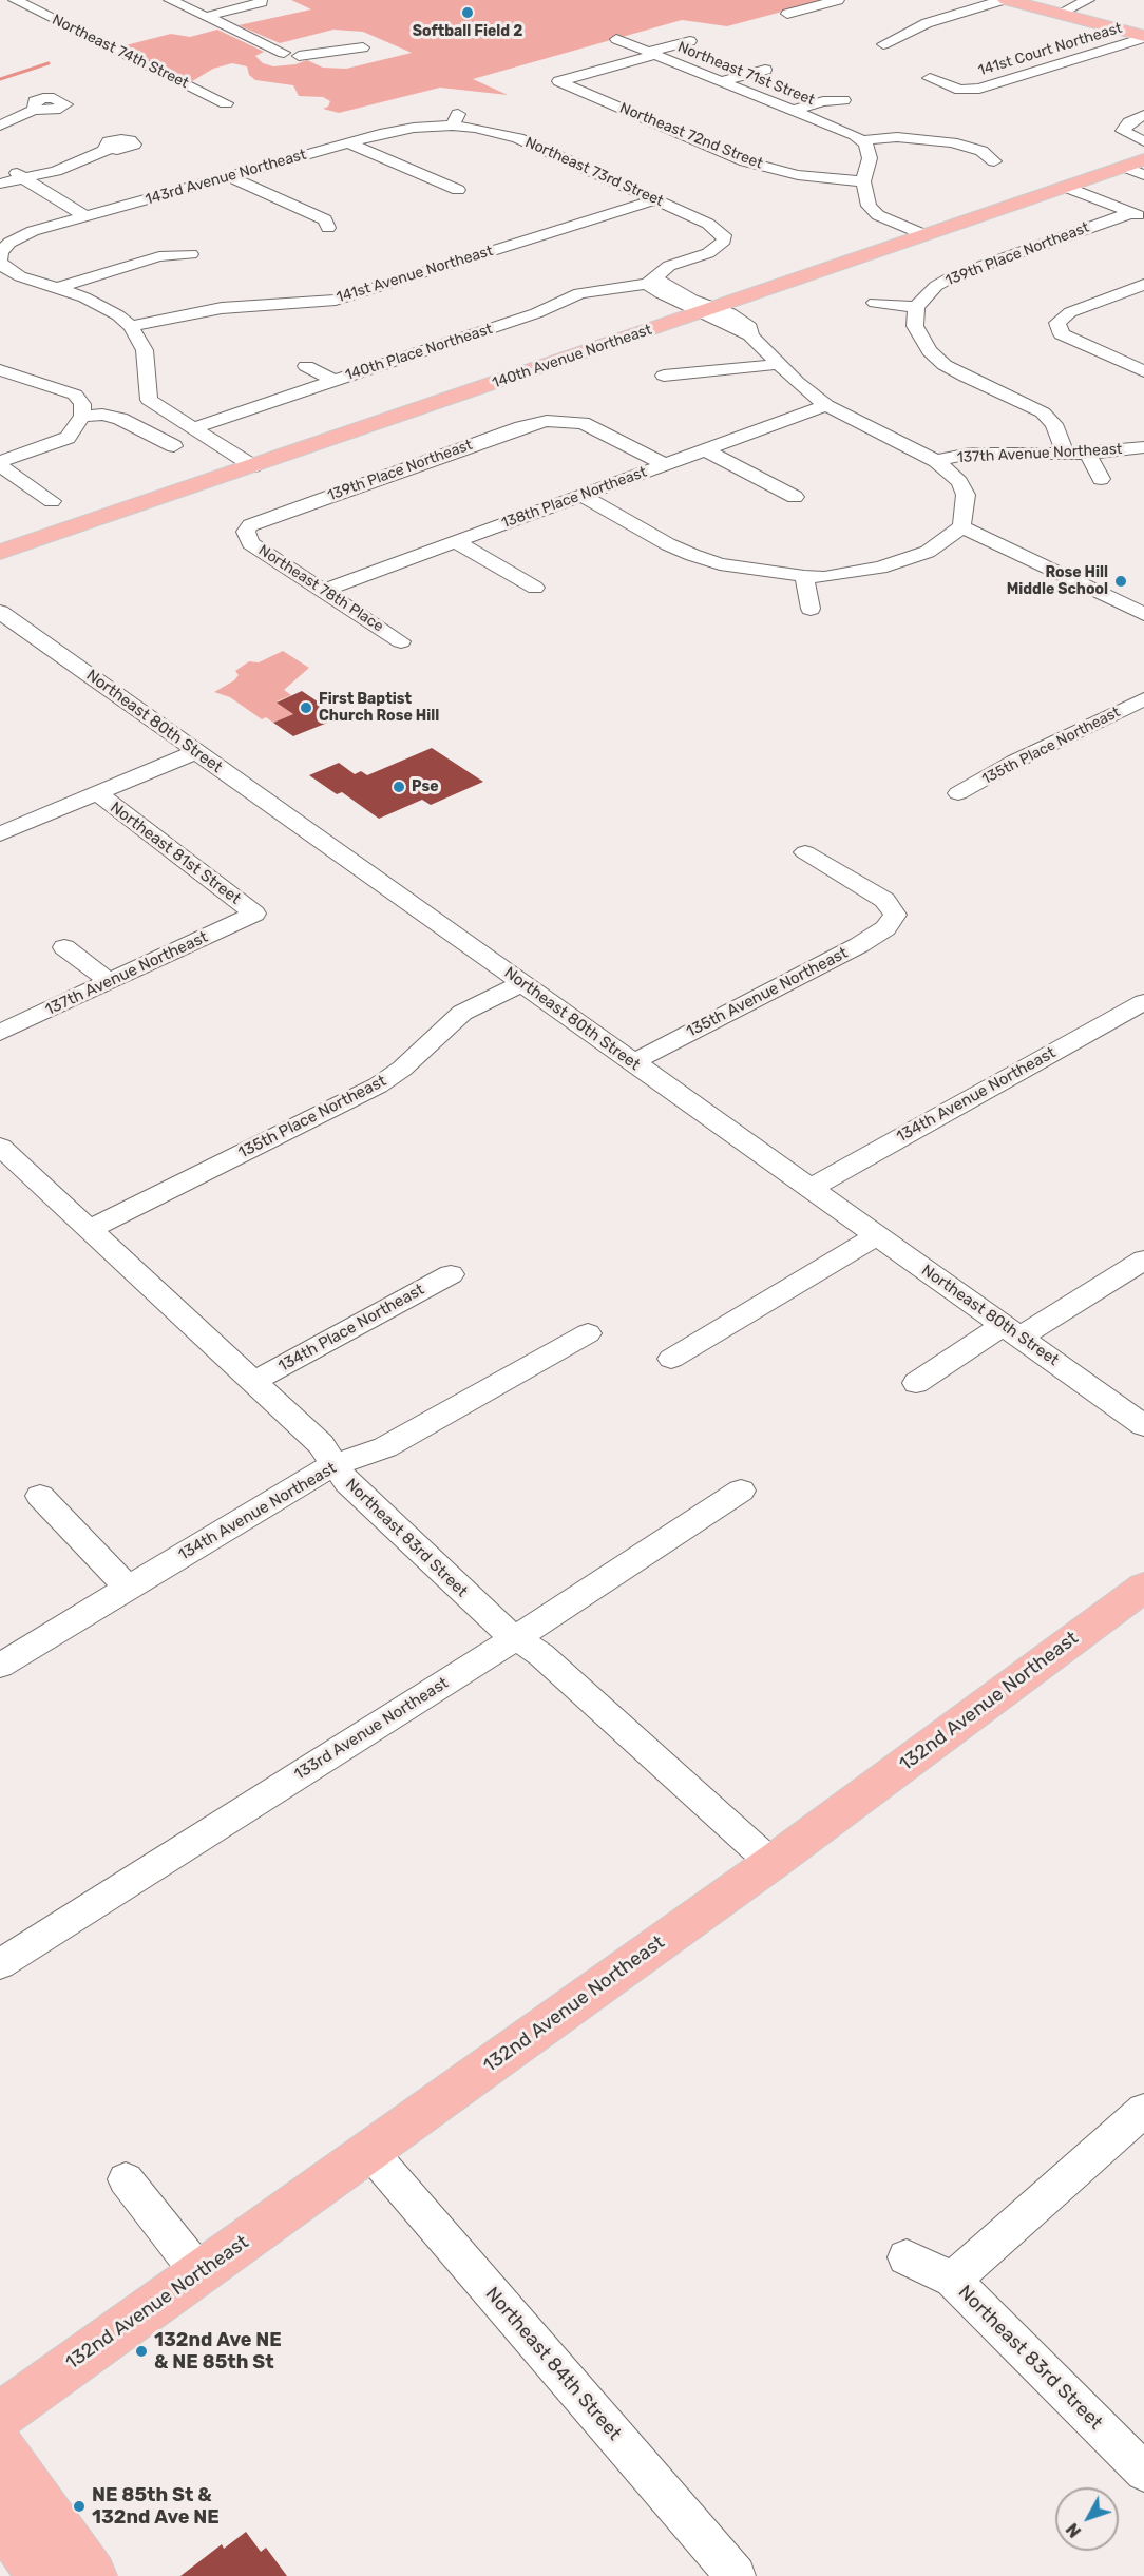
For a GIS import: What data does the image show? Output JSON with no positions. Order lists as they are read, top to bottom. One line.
{"streets":{"main road":["140th Avenue Northeast","132nd Avenue Northeast"],"street":["141st Court Northeast","Northeast 74th Street","Northeast 71st Street","Northeast 72nd Street","Northeast 73rd Street","143rd Avenue Northeast","139th Place Northeast","141st Avenue Northeast","140th Place Northeast","137th Avenue Northeast","138th Place Northeast","Northeast 78th Place","Northeast 80th Street","135th Place Northeast","Northeast 81st Street","135th Avenue Northeast","134th Avenue Northeast","134th Place Northeast","Northeast 83rd Street","133rd Avenue Northeast","Northeast 84th Street"]},"crossings":[["Northeast 71st Street","Northeast 72nd Street"],["Northeast 73rd Street","143rd Avenue Northeast"],["Northeast 73rd Street","141st Avenue Northeast"],["Northeast 73rd Street","140th Place Northeast"],["139th Place Northeast","138th Place Northeast"],["139th Place Northeast","Northeast 78th Place"],["137th Avenue Northeast","Northeast 81st Street"],["138th Place Northeast","Northeast 78th Place"],["Northeast 80th Street","135th Place Northeast"],["Northeast 80th Street","135th Avenue Northeast"],["Northeast 80th Street","134th Avenue Northeast"],["135th Place Northeast","Northeast 83rd Street"],["134th Avenue Northeast","Northeast 83rd Street"],["134th Place Northeast","Northeast 83rd Street"],["Northeast 83rd Street","132nd Avenue Northeast"],["Northeast 83rd Street","133rd Avenue Northeast"],["132nd Avenue Northeast","Northeast 84th Street"]],"places":["Softball Field 2","Rose Hill Middle School","First Baptist Church Rose Hill","Pse","132nd Ave NE & NE 85th St","NE 85th St & 132nd Ave NE"],"north":"bottom left"}
